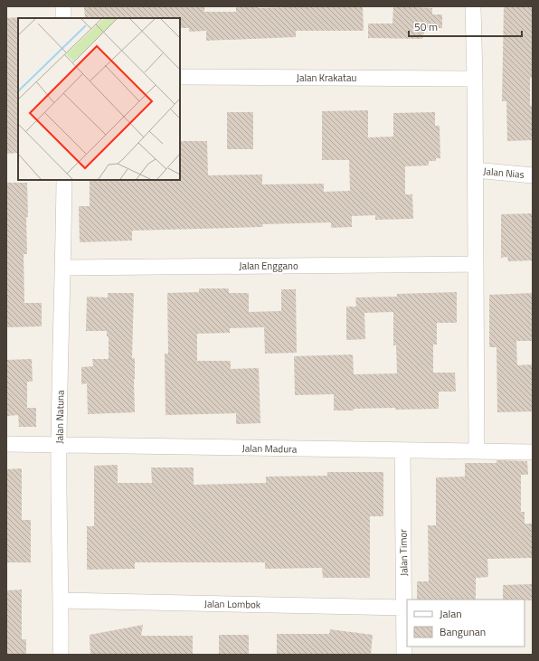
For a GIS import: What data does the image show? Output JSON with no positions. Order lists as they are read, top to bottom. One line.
{"streets":{"street":["Jalan Krakatau","Jalan Nias","Jalan Enggano","Jalan Natuna","Jalan Madura","Jalan Timor","Jalan Lombok"]},"crossings":[["Jalan Enggano","Jalan Natuna"],["Jalan Natuna","Jalan Madura"],["Jalan Natuna","Jalan Lombok"],["Jalan Madura","Jalan Timor"],["Jalan Timor","Jalan Lombok"]],"legend":["Jalan","Bangunan"],"scale_bar":"50 m"}
